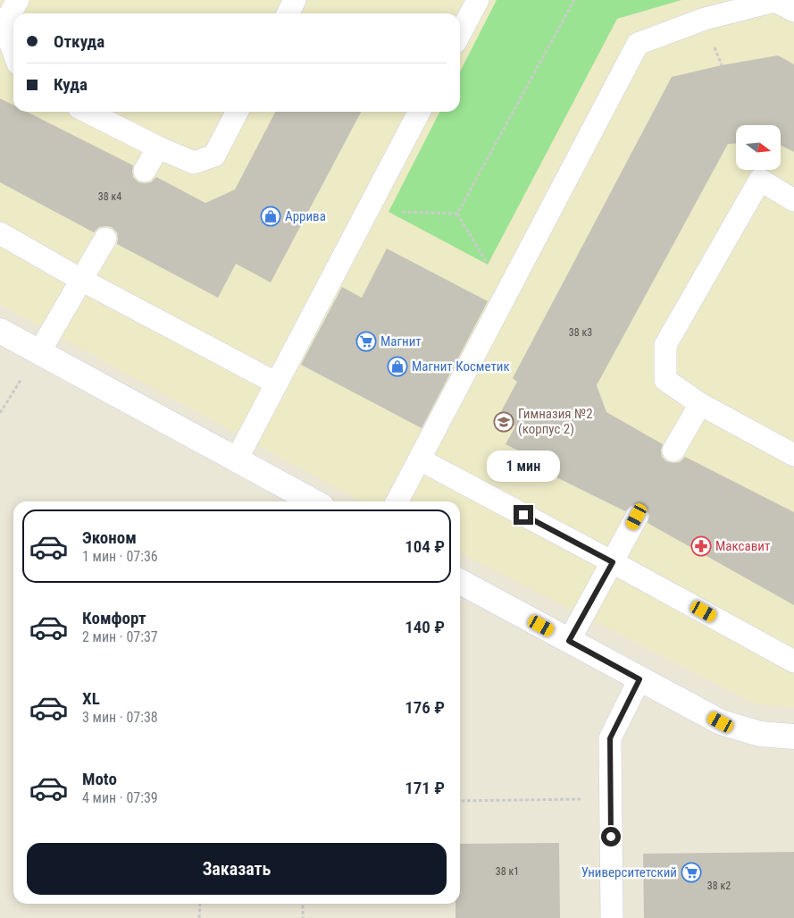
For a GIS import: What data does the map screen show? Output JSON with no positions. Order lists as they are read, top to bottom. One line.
{"places":{"shop":["Аррива","Магнит Косметик"],"supermarket":["Магнит","Университетский"],"school or university":["Гимназия №2 (корпус 2)"],"pharmacy":["Максавит"]},"house_numbers":["38 к4","38 к3","38 к1","38 к2"],"north":"right","page":{"banner":["Откуда","Куда"],"bubble":"1 мин","list":[{"name":"Эконом","note":"1 мин · 07:36","value":"104 ₽"},{"name":"Комфорт","note":"2 мин · 07:37","value":"140 ₽"},{"name":"XL","note":"3 мин · 07:38","value":"176 ₽"},{"name":"Moto","note":"4 мин · 07:39","value":"171 ₽"}],"buttons":"Заказать"}}
